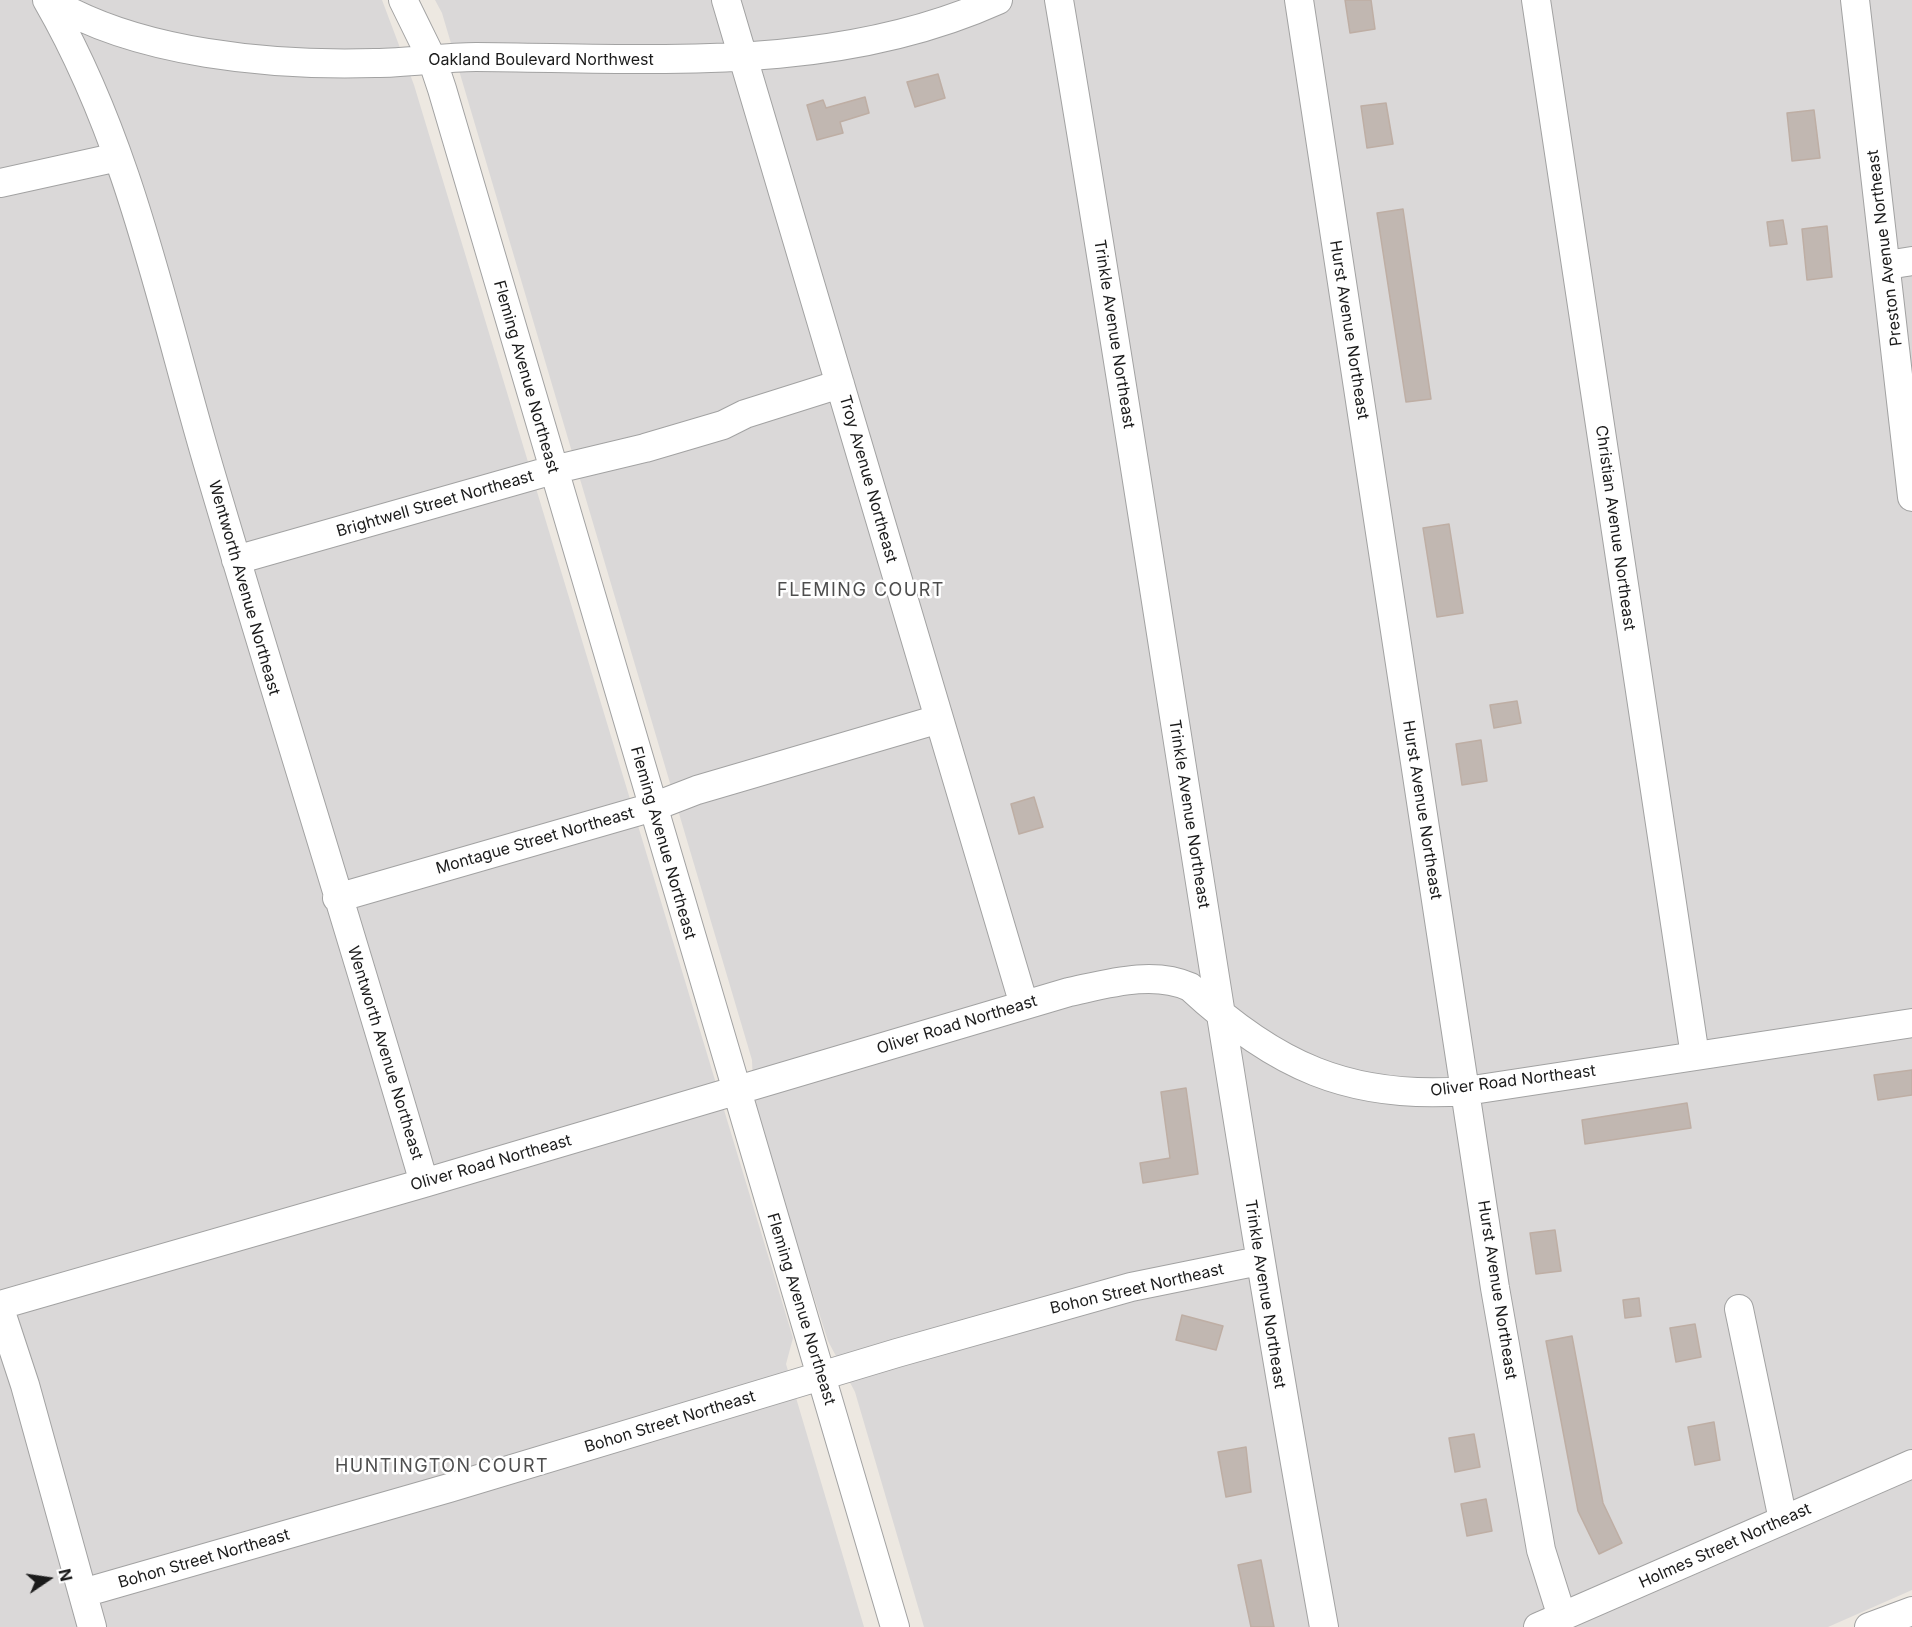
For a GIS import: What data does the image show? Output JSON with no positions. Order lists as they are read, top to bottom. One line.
{"streets":{"street":["Oakland Boulevard Northwest","Preston Avenue Northeast","Hurst Avenue Northeast","Trinkle Avenue Northeast","Fleming Avenue Northeast","Troy Avenue Northeast","Brightwell Street Northeast","Christian Avenue Northeast","Wentworth Avenue Northeast","Montague Street Northeast","Oliver Road Northeast","Bohon Street Northeast","Holmes Street Northeast"]},"crossings":[["Oakland Boulevard Northwest","Fleming Avenue Northeast"],["Oakland Boulevard Northwest","Troy Avenue Northeast"],["Oakland Boulevard Northwest","Wentworth Avenue Northeast"],["Hurst Avenue Northeast","Oliver Road Northeast"],["Hurst Avenue Northeast","Holmes Street Northeast"],["Trinkle Avenue Northeast","Oliver Road Northeast"],["Trinkle Avenue Northeast","Bohon Street Northeast"],["Fleming Avenue Northeast","Brightwell Street Northeast"],["Fleming Avenue Northeast","Montague Street Northeast"],["Fleming Avenue Northeast","Oliver Road Northeast"],["Fleming Avenue Northeast","Bohon Street Northeast"],["Troy Avenue Northeast","Brightwell Street Northeast"],["Troy Avenue Northeast","Montague Street Northeast"],["Troy Avenue Northeast","Oliver Road Northeast"],["Brightwell Street Northeast","Wentworth Avenue Northeast"],["Christian Avenue Northeast","Oliver Road Northeast"],["Wentworth Avenue Northeast","Montague Street Northeast"],["Wentworth Avenue Northeast","Oliver Road Northeast"]],"districts":["FLEMING COURT","HUNTINGTON COURT"],"north":"right"}
